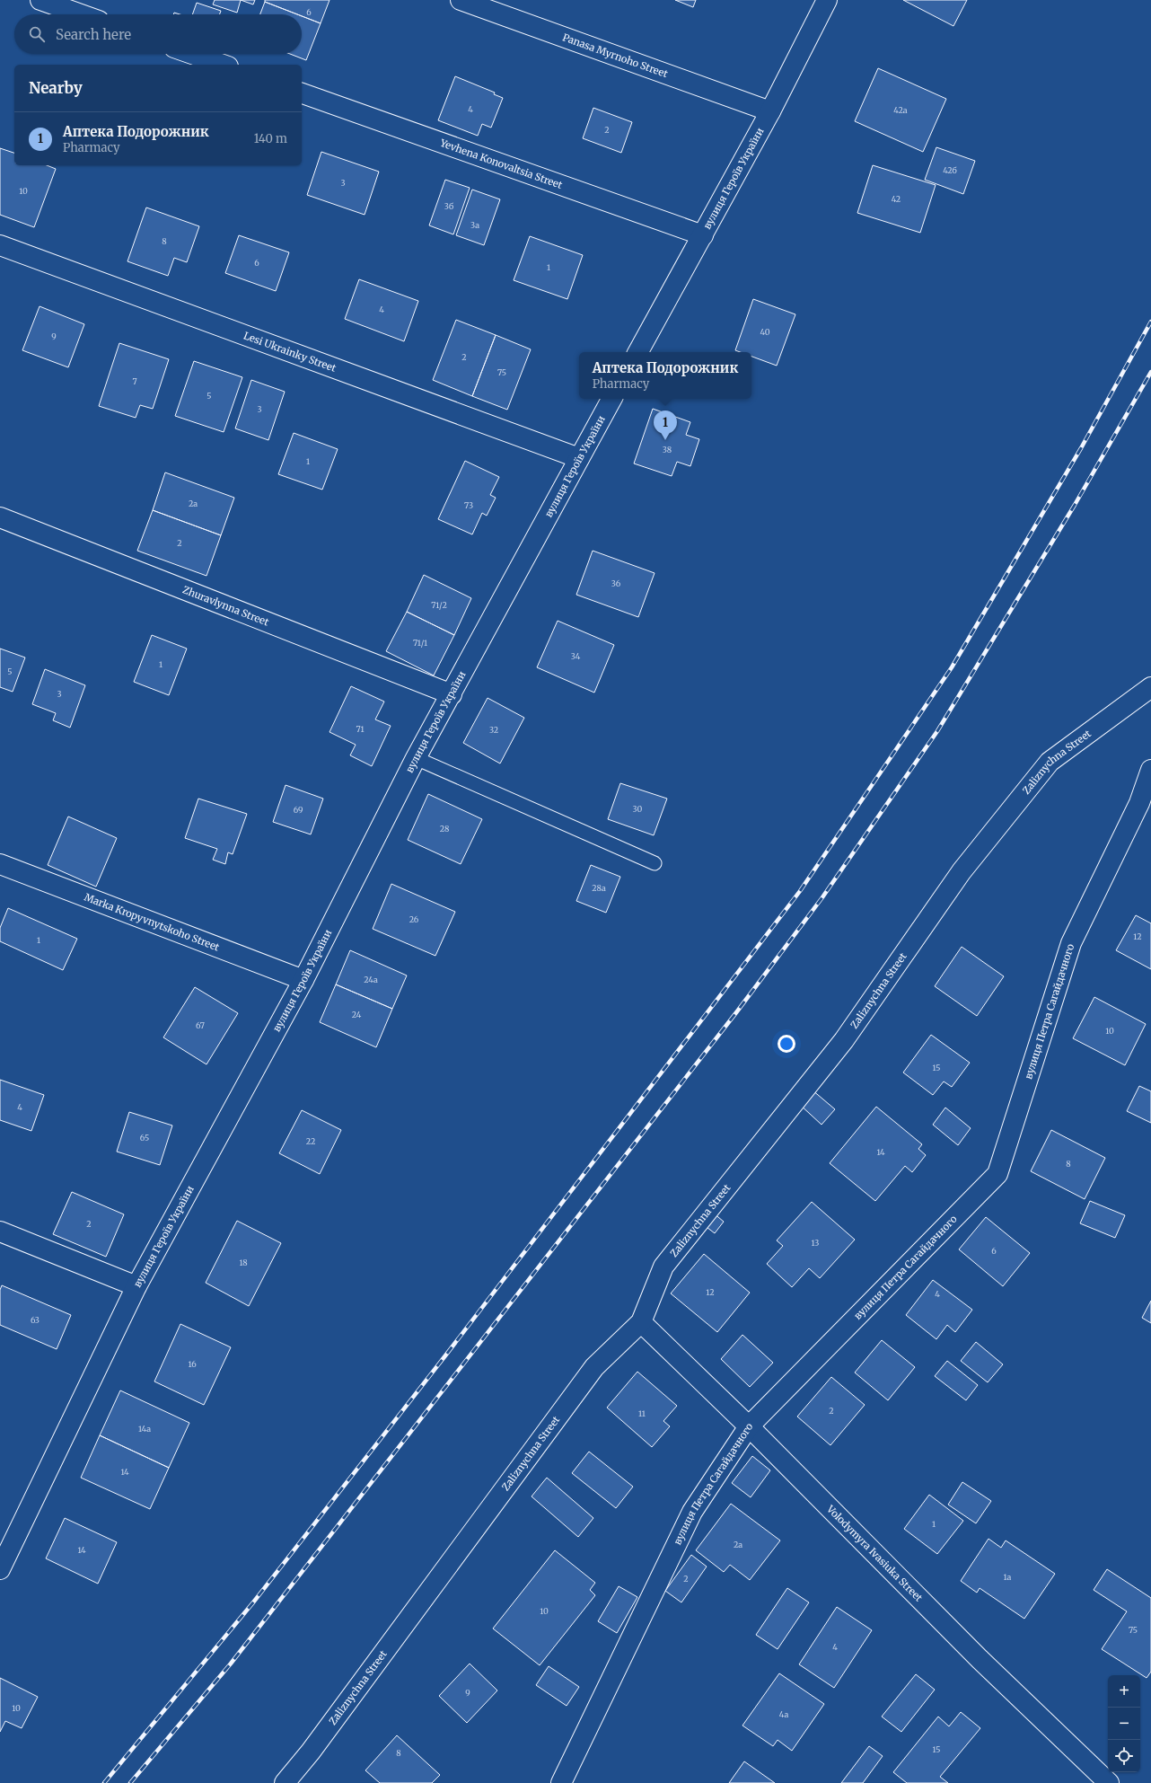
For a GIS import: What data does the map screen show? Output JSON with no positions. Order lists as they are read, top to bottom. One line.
{"streets":{"street":["Panasa Myrnoho Street","Yevhena Konovaltsia Street","вулиця Героїв України","Lesi Ukrainky Street","Zhuravlynna Street","Zaliznychna Street","Marka Kropyvnytskoho Street","вулиця Петра Сагайдачного","Volodymyra Ivasiuka Street"]},"crossings":[["Panasa Myrnoho Street","вулиця Героїв України"],["Yevhena Konovaltsia Street","вулиця Героїв України"],["вулиця Героїв України","Lesi Ukrainky Street"],["вулиця Героїв України","Zhuravlynna Street"],["вулиця Героїв України","Marka Kropyvnytskoho Street"],["Zaliznychna Street","Volodymyra Ivasiuka Street"],["вулиця Петра Сагайдачного","Volodymyra Ivasiuka Street"]],"house_numbers":["6","4","42а","2","42б","3","10","42","3б","3а","8","6","1","4","40","9","2","75","7","5","3","38","1","2а","73","2","36","71/2","71/1","34","1","5","3","71","32","30","69","28","28а","26","12","1","24а","24","67","10","15","4","65","22","14","8","2","13","6","18","12","4","63","16","2","11","14а","14","1","2а","14","1а","2","10","75","4","9","10","4а","15","8"],"page":{"search":"Search here","heading":"Nearby","list":[{"mark":"1","name":"Аптека Подорожник","note":"Pharmacy","value":"140 m"}],"popup":["Аптека Подорожник","Pharmacy"],"pins":"1","map_buttons":["+","−"]}}
